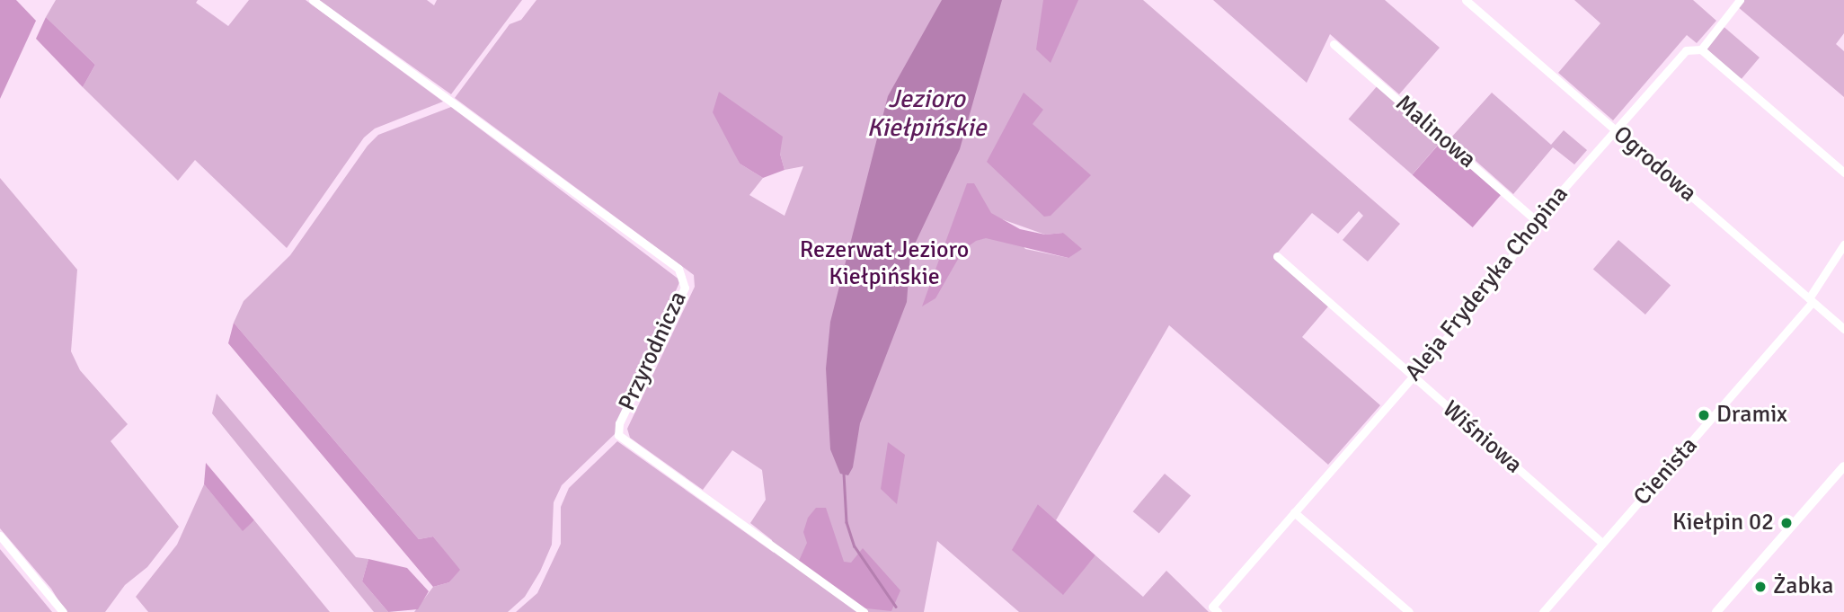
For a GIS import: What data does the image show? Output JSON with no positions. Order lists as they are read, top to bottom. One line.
{"streets":{"street":["Malinowa","Ogrodowa","Aleja Fryderyka Chopina","Przyrodnicza","Wiśniowa","Cienista"]},"crossings":[["Malinowa","Aleja Fryderyka Chopina"],["Ogrodowa","Aleja Fryderyka Chopina"],["Ogrodowa","Cienista"],["Aleja Fryderyka Chopina","Wiśniowa"],["Wiśniowa","Cienista"]],"water":["Jezioro Kiełpińskie"],"parks":["Rezerwat Jezioro Kiełpińskie"],"places":["Dramix","Kiełpin 02","Żabka"]}
